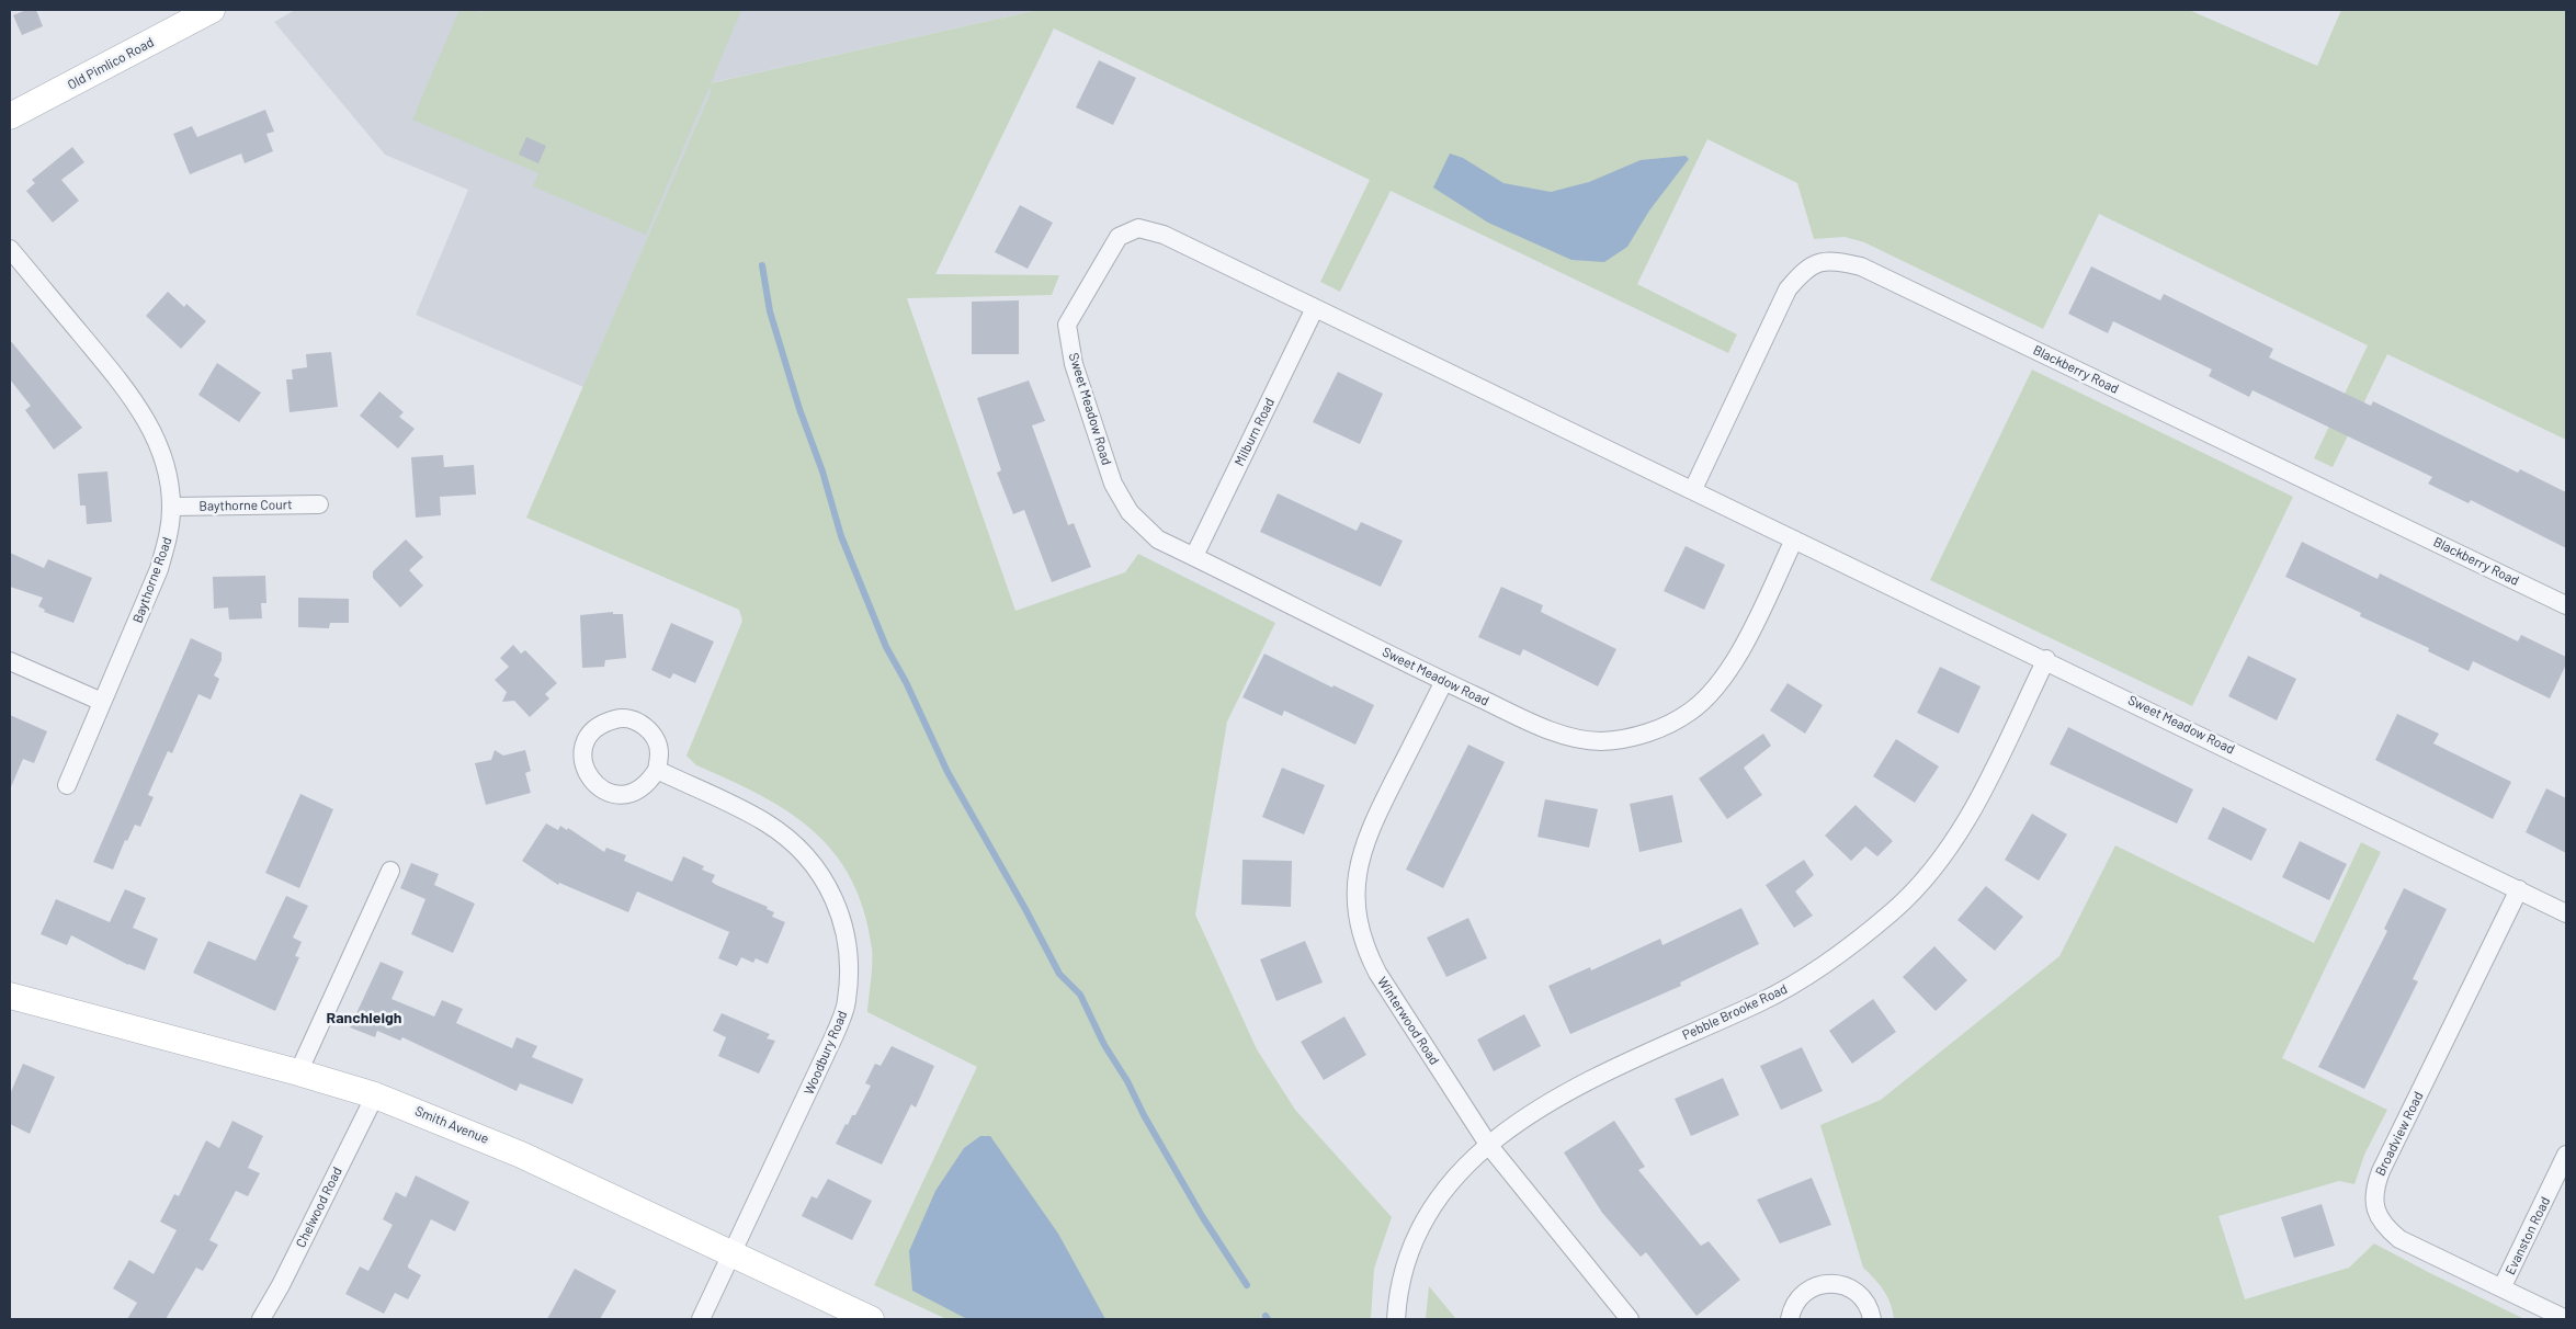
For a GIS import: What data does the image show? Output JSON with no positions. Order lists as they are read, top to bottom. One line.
{"streets":{"main road":["Old Pimlico Road","Smith Avenue"],"street":["Blackberry Road","Sweet Meadow Road","Milburn Road","Baythorne Court","Baythorne Road","Pebble Brooke Road","Winterwood Road","Woodbury Road","Broadview Road","Chelwood Road","Evanston Road"]},"crossings":[["Blackberry Road","Sweet Meadow Road"],["Sweet Meadow Road","Milburn Road"],["Sweet Meadow Road","Pebble Brooke Road"],["Sweet Meadow Road","Winterwood Road"],["Sweet Meadow Road","Broadview Road"],["Baythorne Court","Baythorne Road"],["Pebble Brooke Road","Winterwood Road"],["Woodbury Road","Smith Avenue"],["Smith Avenue","Chelwood Road"],["Broadview Road","Evanston Road"]],"districts":["Ranchleigh"]}
